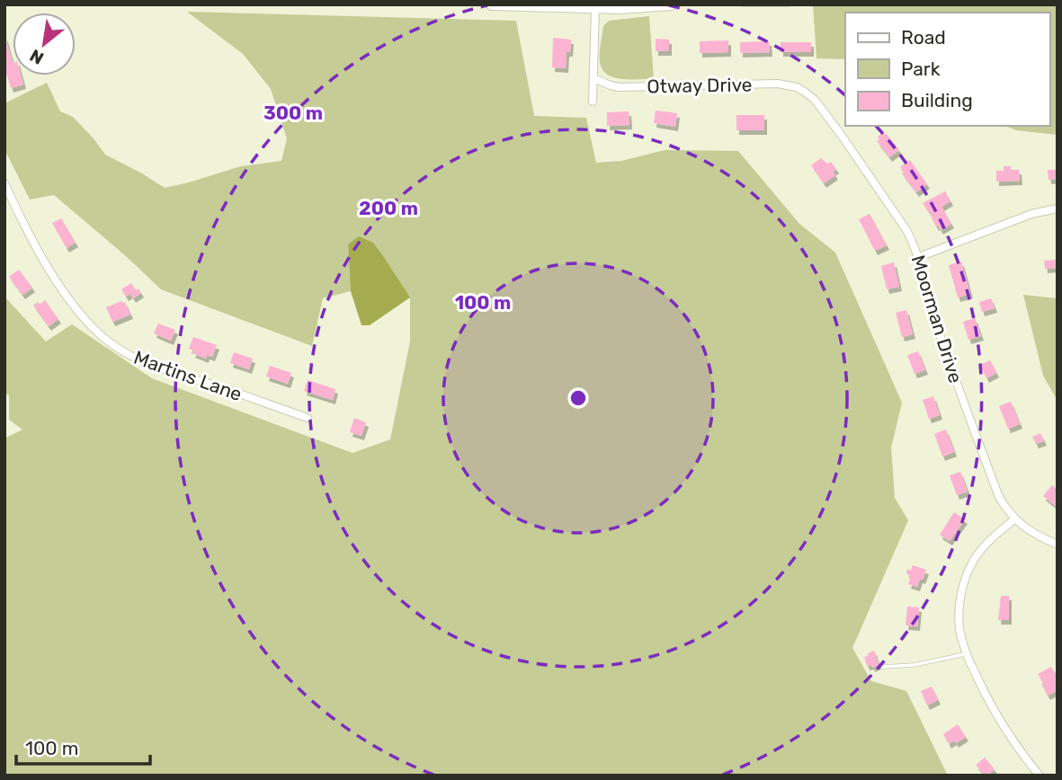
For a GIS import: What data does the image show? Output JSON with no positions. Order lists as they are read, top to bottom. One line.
{"streets":{"street":["Otway Drive","Moorman Drive","Martins Lane"]},"crossings":[["Otway Drive","Moorman Drive"]],"legend":["Road","Park","Building"],"scale_bar":"100 m","north":"bottom left","rings":["300 m","200 m","100 m"]}
